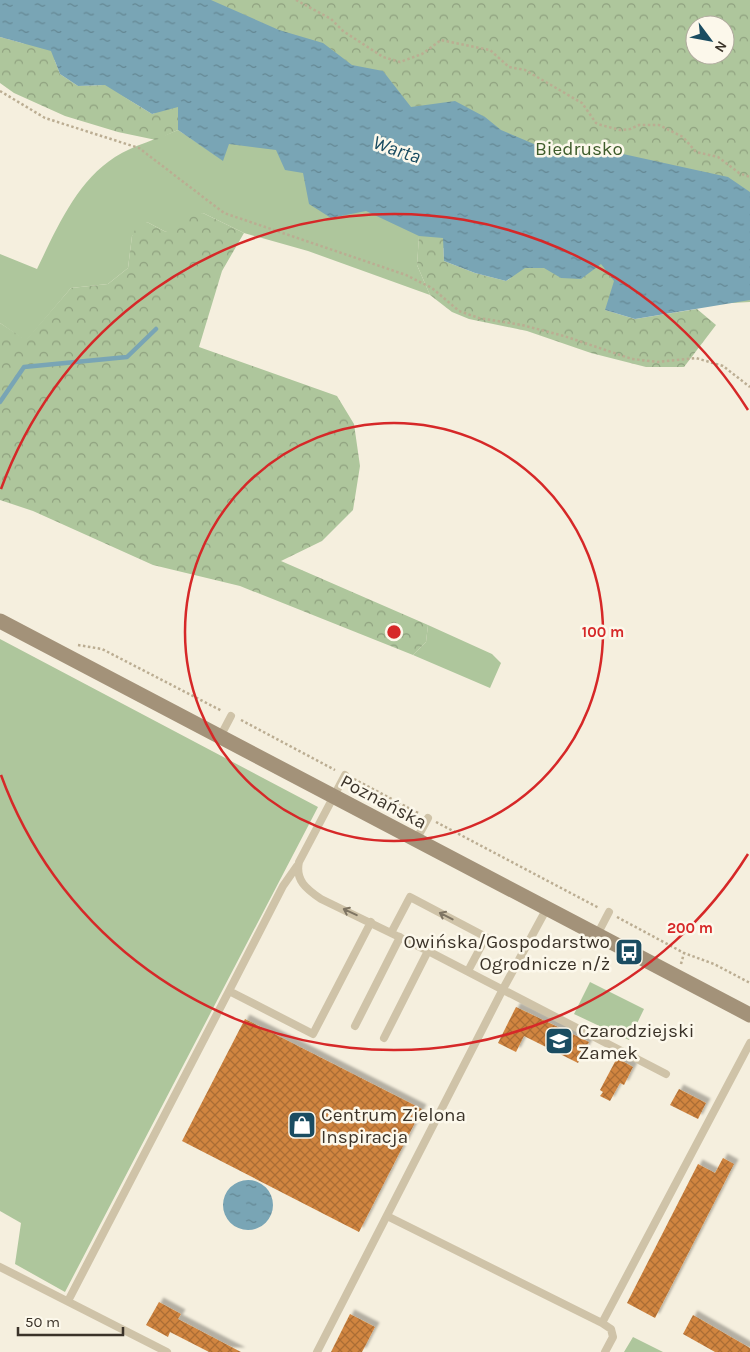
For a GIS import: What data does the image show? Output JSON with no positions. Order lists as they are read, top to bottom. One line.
{"streets":{"main road":["Poznańska"]},"water":["Warta"],"parks":["Biedrusko"],"places":{"bus stop":["Owińska/Gospodarstwo Ogrodnicze n/ż"],"school or university":["Czarodziejski Zamek"],"shop":["Centrum Zielona Inspiracja"]},"scale_bar":"50 m","north":"bottom right","rings":["100 m","200 m"]}
